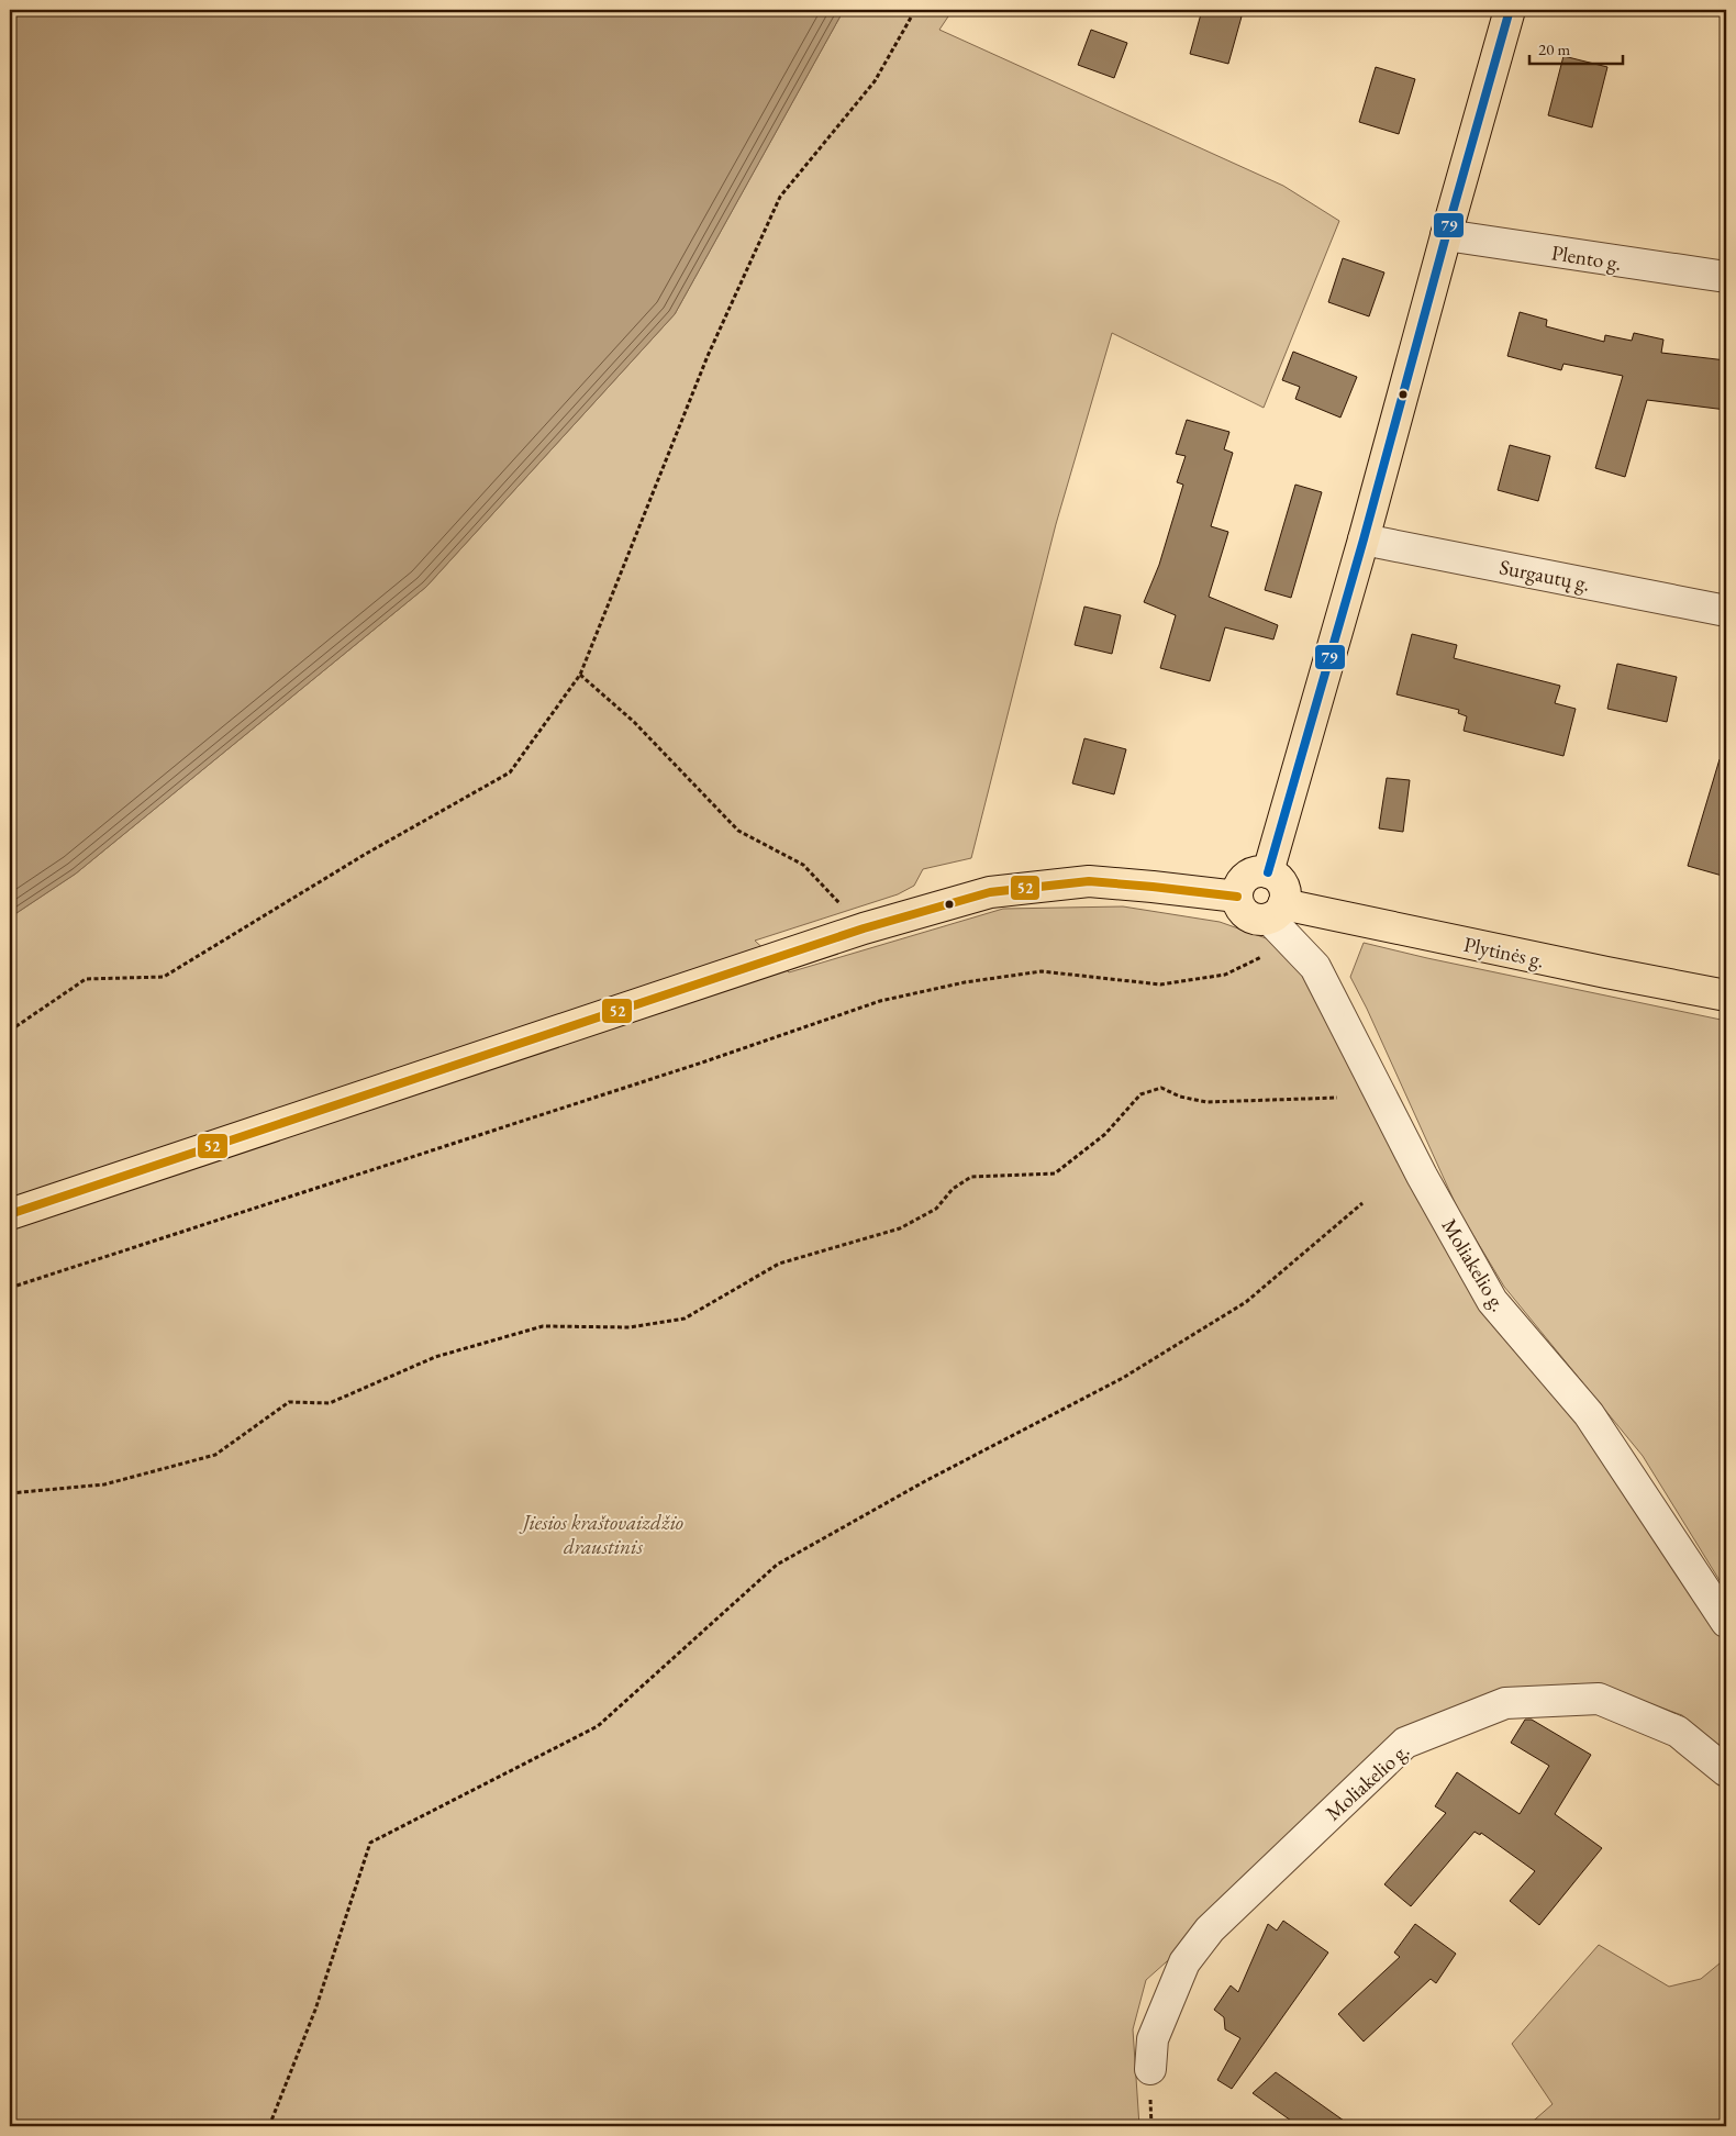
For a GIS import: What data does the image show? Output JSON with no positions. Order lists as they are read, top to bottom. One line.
{"streets":{"main road":["Plytinės g."],"street":["Plento g.","Surgautų g.","Moliakelio g."]},"crossings":[["Plytinės g.","Moliakelio g."]],"parks":["Jiesios kraštovaizdžio draustinis"],"lines":["transit line 79","transit line 52"],"scale_bar":"20 m"}
